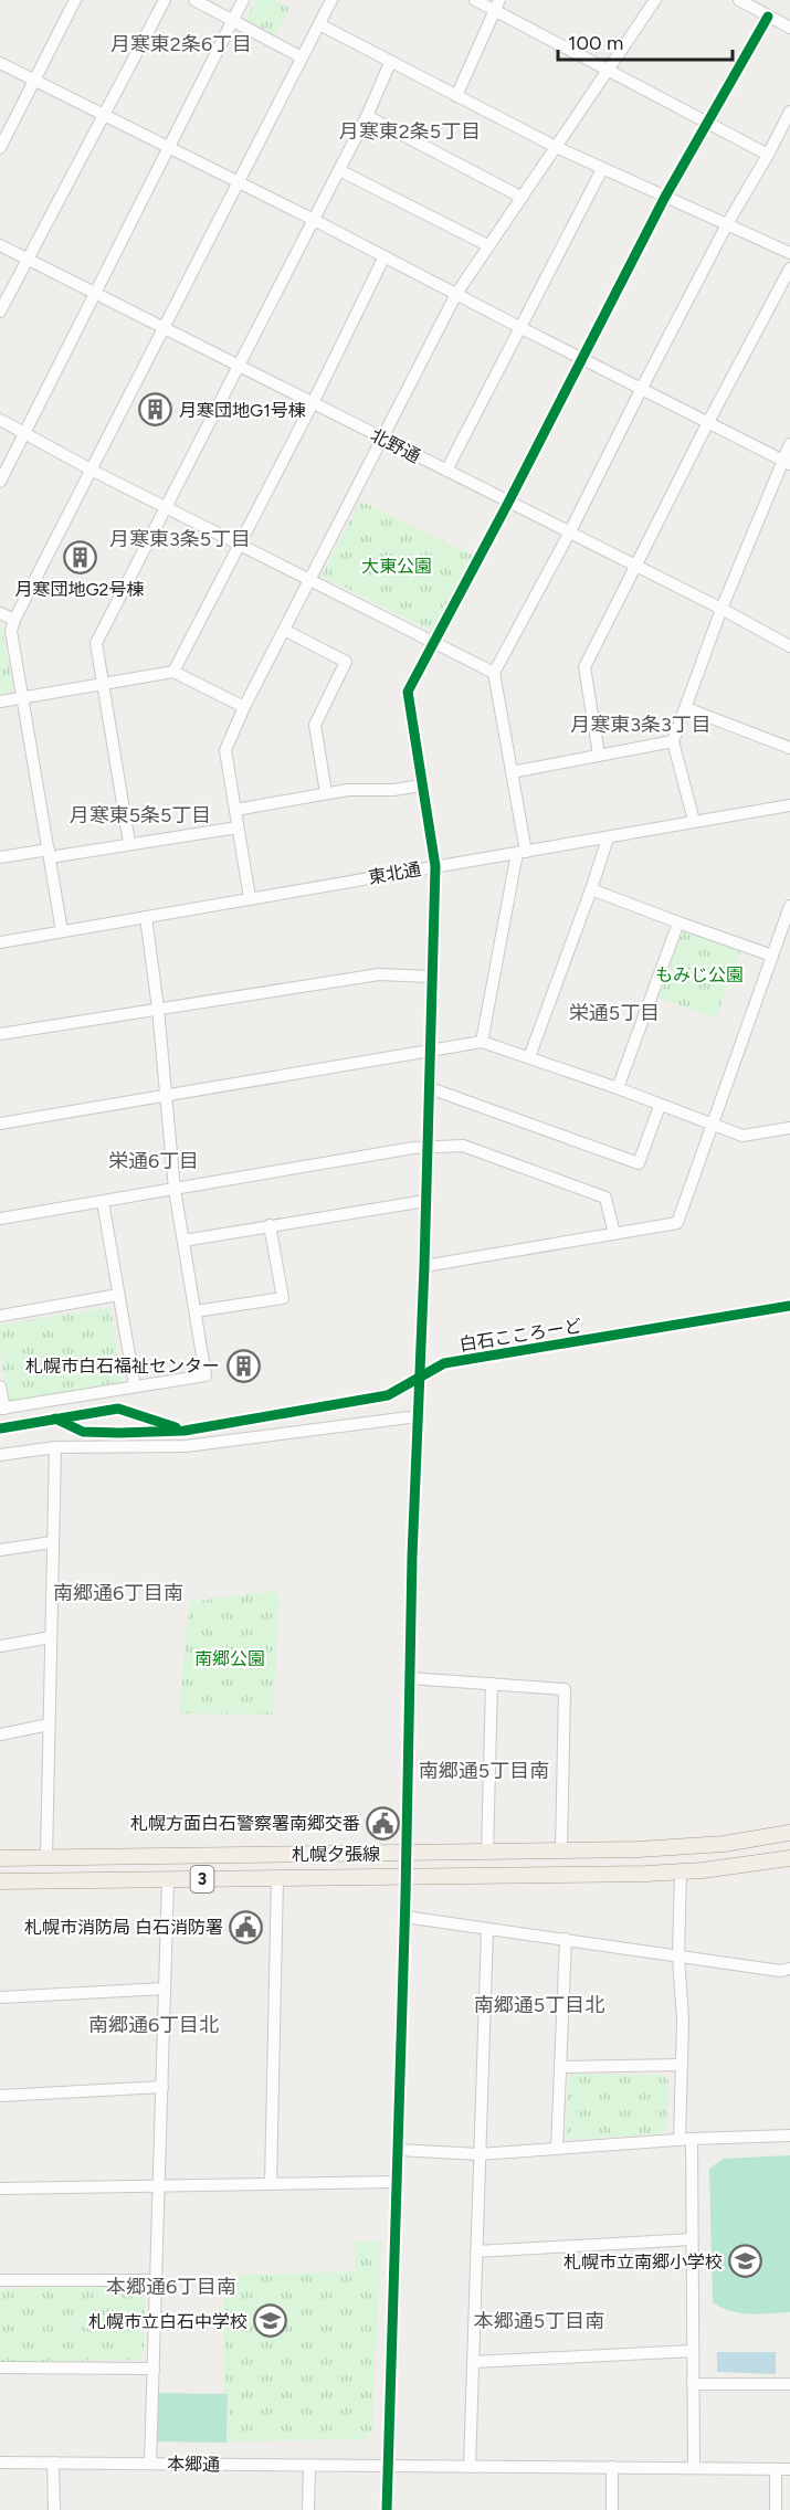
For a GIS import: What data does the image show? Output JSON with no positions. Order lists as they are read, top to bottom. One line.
{"streets":{"main road":["札幌夕張線","3"],"street":["北野通","東北通","本郷通"],"cycle path":["白石こころーど"]},"districts":["月寒東2条6丁目","月寒東2条5丁目","月寒東3条5丁目","月寒東3条3丁目","月寒東5条5丁目","栄通5丁目","栄通6丁目","南郷通6丁目南","南郷通5丁目南","南郷通5丁目北","南郷通6丁目北","本郷通6丁目南","本郷通5丁目南"],"parks":["大東公園","もみじ公園","南郷公園"],"places":{"building":["月寒団地G1号棟","月寒団地G2号棟","札幌市白石福祉センター"],"public building":["札幌方面白石警察署南郷交番","札幌市消防局 白石消防署"],"school or university":["札幌市立南郷小学校","札幌市立白石中学校"]},"scale_bar":"100 m"}
